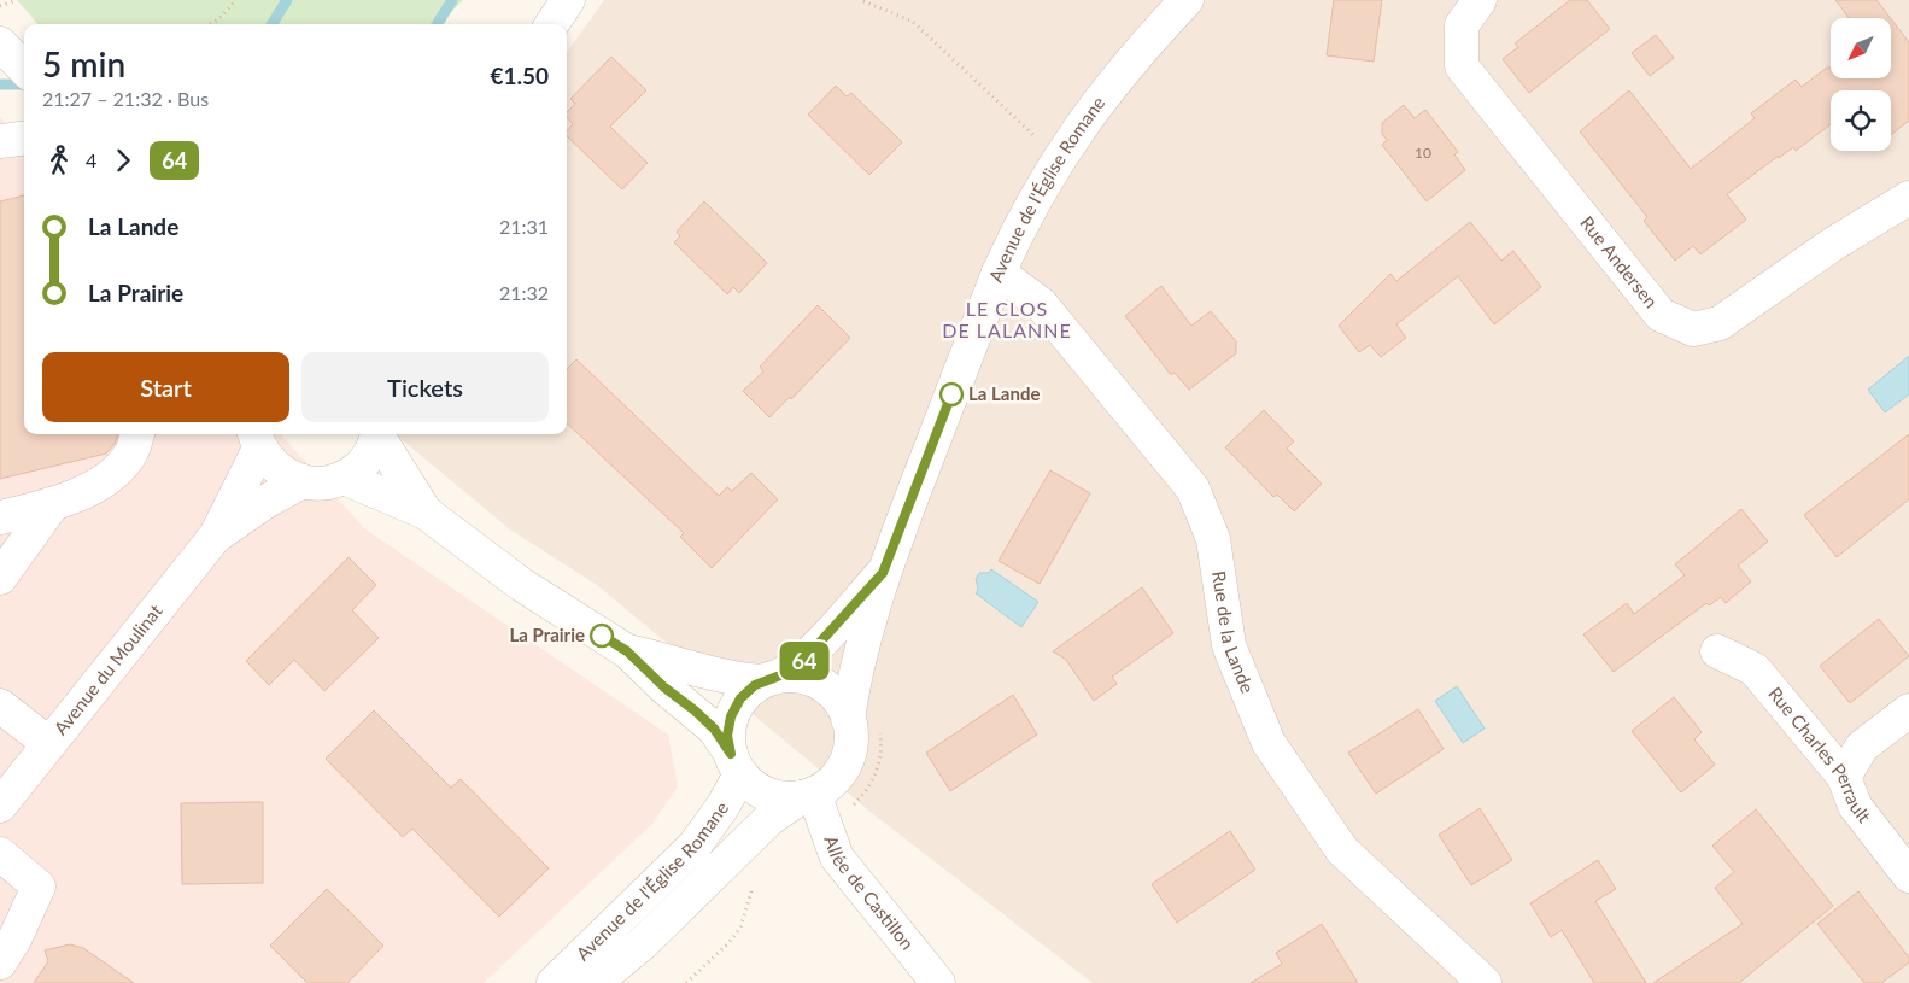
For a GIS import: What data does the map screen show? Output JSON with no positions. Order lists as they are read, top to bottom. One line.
{"streets":{"street":["Avenue de l'Église Romane","Rue Andersen","Rue de la Lande","Avenue du Moulinat","Rue Charles Perrault","Allée de Castillon"]},"crossings":[["Avenue de l'Église Romane","Rue de la Lande"],["Avenue de l'Église Romane","Allée de Castillon"]],"districts":["LE CLOS DE LALANNE"],"places":["La Lande","La Prairie"],"lines":["bus line 64"],"house_numbers":["10"],"north":"bottom left","page":{"on_map":"64","heading":["5 min","21:27 – 21:32 · Bus","€1.50"],"legs":["4","64"],"list":[{"name":"La Lande","value":"21:31"},{"name":"La Prairie","value":"21:32"}],"buttons":["Start","Tickets"]}}
